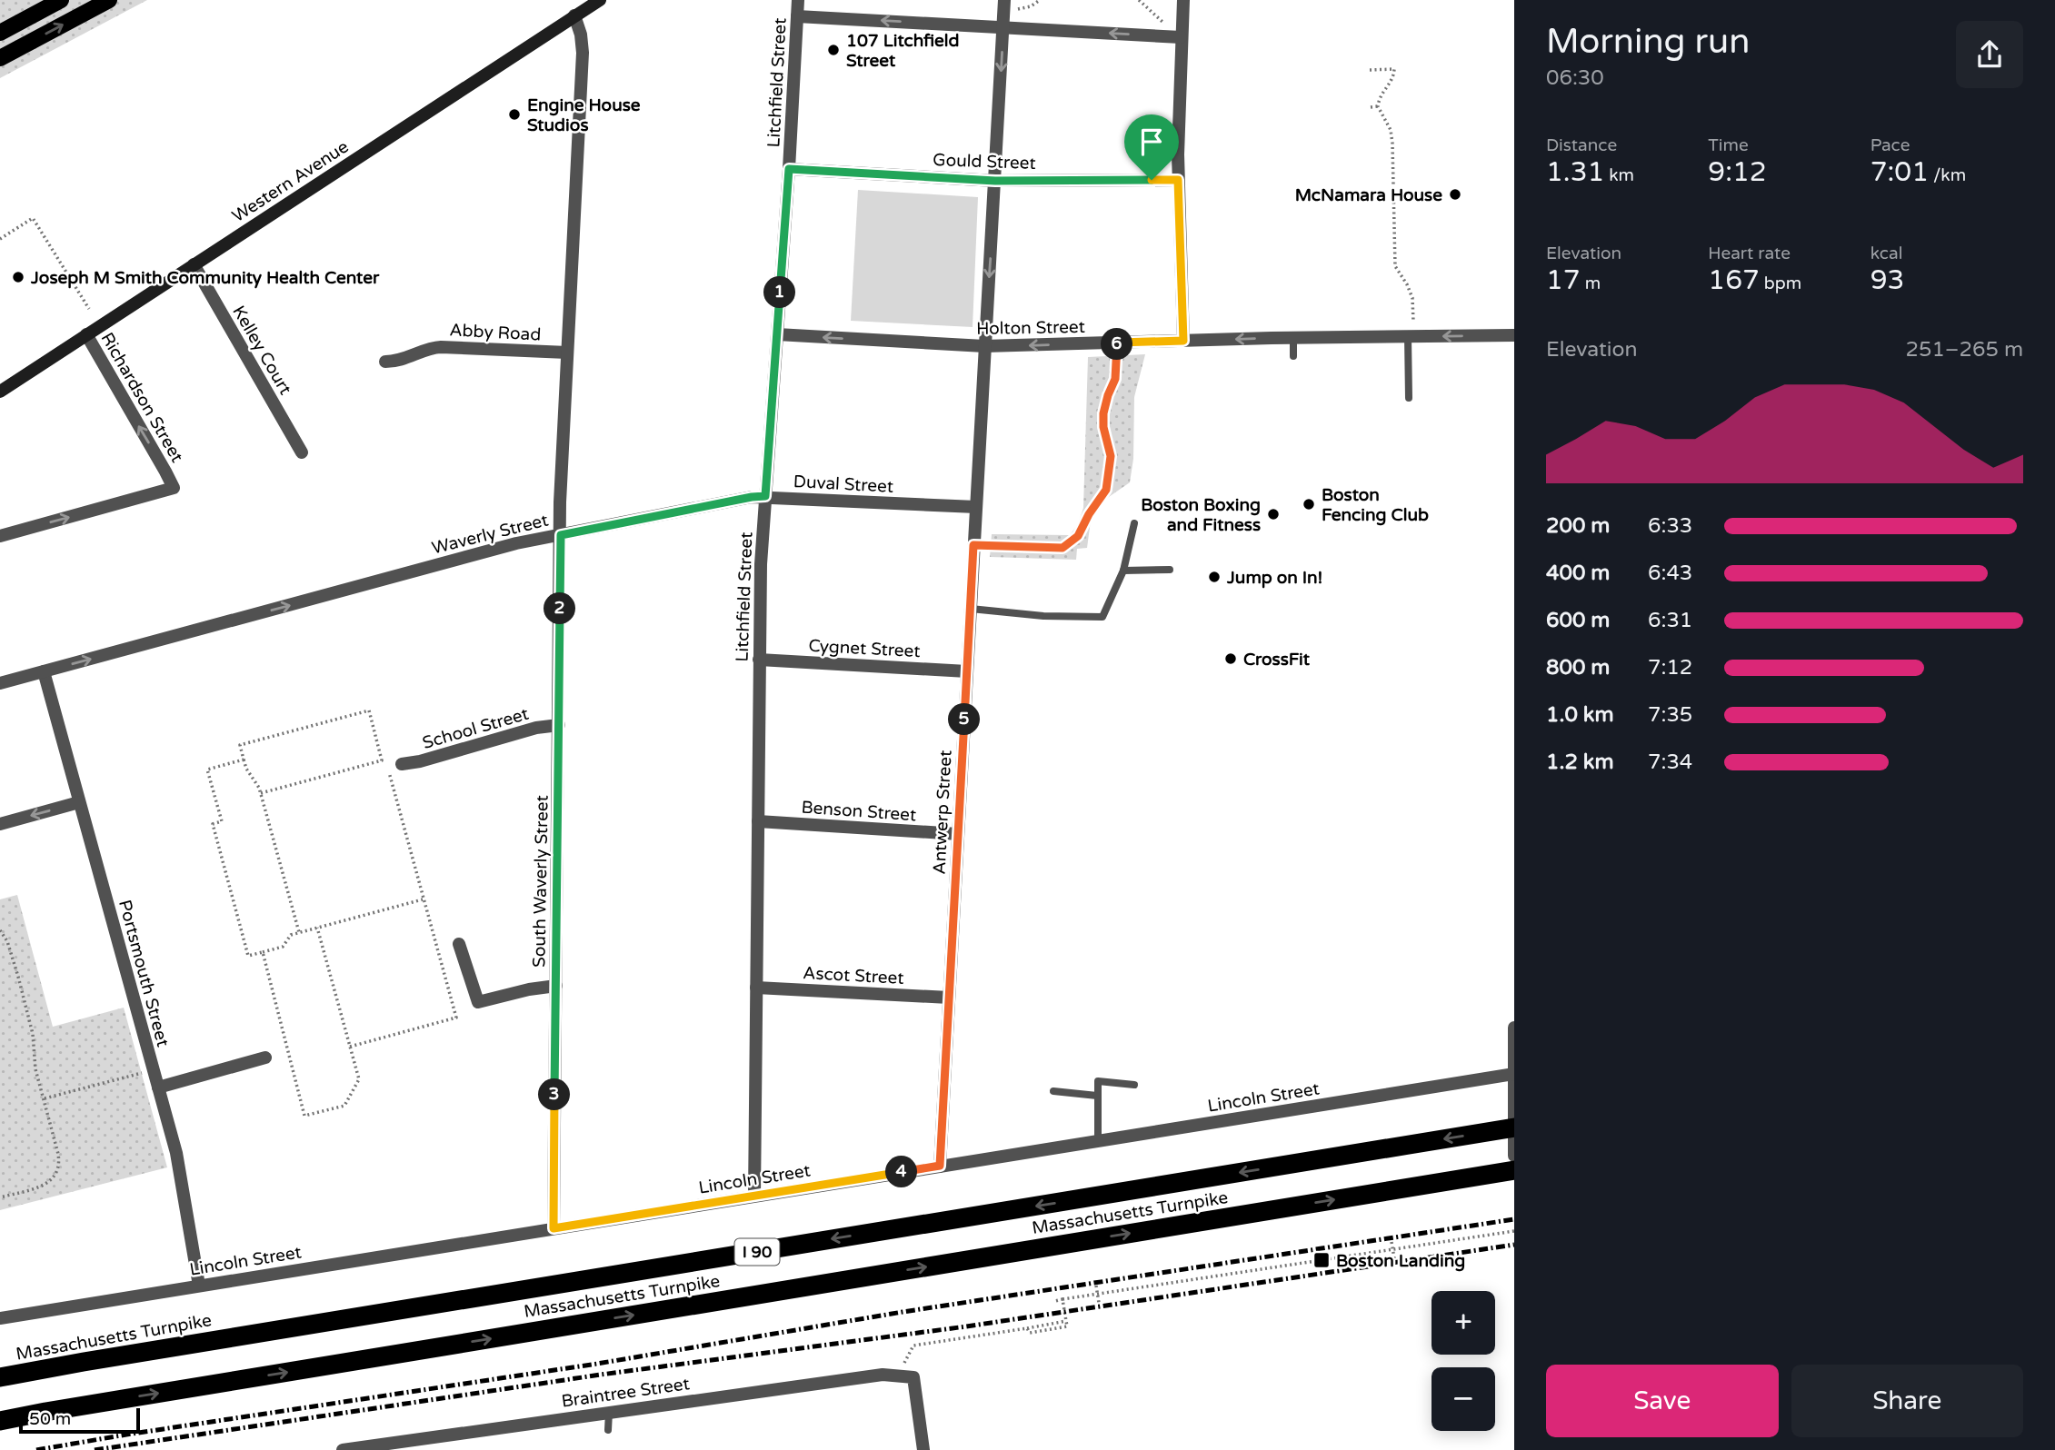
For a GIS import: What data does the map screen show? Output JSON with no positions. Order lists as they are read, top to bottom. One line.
{"streets":{"highway":["Massachusetts Turnpike","I 90"],"main road":["Western Avenue"],"street":["Litchfield Street","Gould Street","Holton Street","Abby Road","Kelley Court","Richardson Street","Duval Street","Waverly Street","Cygnet Street","School Street","Benson Street","Antwerp Street","South Waverly Street","Portsmouth Street","Ascot Street","Lincoln Street","Braintree Street"]},"crossings":[["Litchfield Street","Gould Street"],["Litchfield Street","Holton Street"],["Litchfield Street","Duval Street"],["Litchfield Street","Cygnet Street"],["Litchfield Street","Benson Street"],["Litchfield Street","Ascot Street"],["Litchfield Street","Lincoln Street"],["Gould Street","Antwerp Street"],["Western Avenue","Kelley Court"],["Western Avenue","Richardson Street"],["Western Avenue","Waverly Street"],["Holton Street","Antwerp Street"],["Abby Road","Waverly Street"],["Duval Street","Waverly Street"],["Duval Street","Antwerp Street"],["Duval Street","South Waverly Street"],["Waverly Street","South Waverly Street"],["Waverly Street","Portsmouth Street"],["Cygnet Street","Antwerp Street"],["School Street","South Waverly Street"],["Benson Street","Antwerp Street"],["Antwerp Street","Ascot Street"],["Antwerp Street","Lincoln Street"],["South Waverly Street","Lincoln Street"],["Portsmouth Street","Lincoln Street"]],"one_way":["Holton Street","Waverly Street"],"places":{"other":["107 Litchfield Street","Engine House Studios","McNamara House","Joseph M Smith Community Health Center","Boston Fencing Club","Boston Boxing and Fitness","Jump on In!","CrossFit"],"transit":["Boston Landing"]},"scale_bar":"50 m","page":{"heading":["Morning run","06:30"],"stats":[["Distance","1.31 km"],["Time","9:12"],["Pace","7:01 /km"],["Elevation","17 m"],["Heart rate","167 bpm"],["kcal","93"]],"pins":["1","6","2","5","3","4"],"chart":["Elevation","251–265 m"],"list":[{"name":"200 m","note":"6:33"},{"name":"400 m","note":"6:43"},{"name":"600 m","note":"6:31"},{"name":"800 m","note":"7:12"},{"name":"1.0 km","note":"7:35"},{"name":"1.2 km","note":"7:34"}],"map_buttons":["+","−"],"buttons":["Save","Share"],"scale":"50 m"}}
